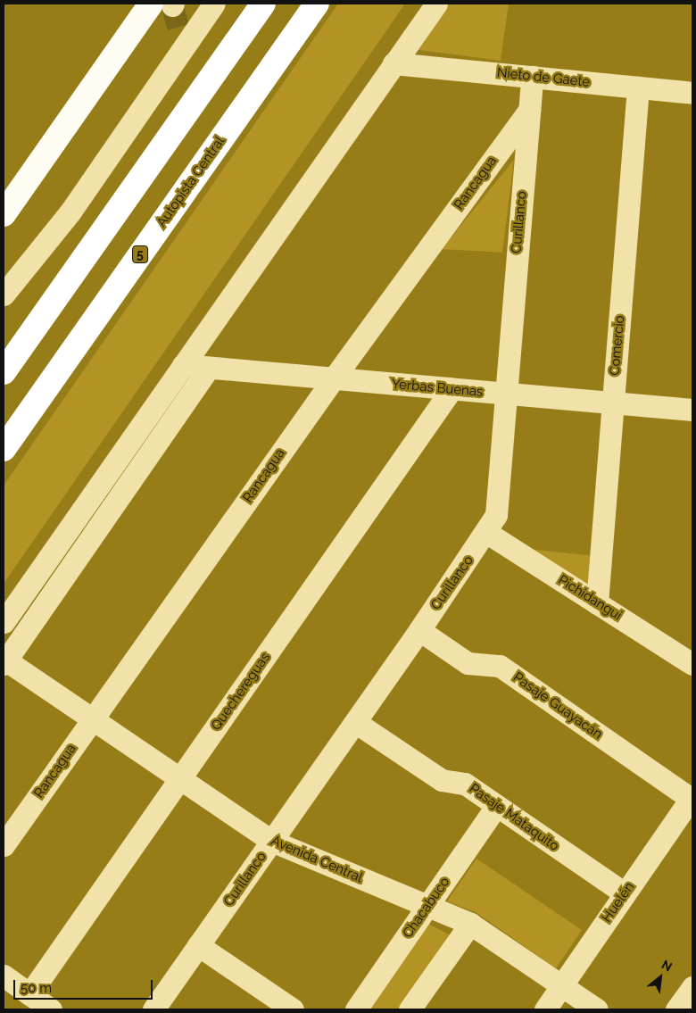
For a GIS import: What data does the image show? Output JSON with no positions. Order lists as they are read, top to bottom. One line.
{"streets":{"highway":["Autopista Central","5"],"street":["Nieto de Gaete","Rancagua","Curillanco","Comercio","Yerbas Buenas","Pichidangui","Quechereguas","Pasaje Guayacán","Pasaje Mataquito","Avenida Central","Huelén","Chacabuco"]},"crossings":[["Nieto de Gaete","Curillanco"],["Nieto de Gaete","Comercio"],["Rancagua","Curillanco"],["Rancagua","Yerbas Buenas"],["Rancagua","Avenida Central"],["Curillanco","Yerbas Buenas"],["Curillanco","Pichidangui"],["Curillanco","Pasaje Guayacán"],["Curillanco","Pasaje Mataquito"],["Curillanco","Avenida Central"],["Comercio","Yerbas Buenas"],["Comercio","Pichidangui"],["Yerbas Buenas","Quechereguas"],["Quechereguas","Avenida Central"],["Pasaje Guayacán","Huelén"],["Pasaje Mataquito","Huelén"],["Pasaje Mataquito","Chacabuco"],["Avenida Central","Huelén"],["Avenida Central","Chacabuco"]],"scale_bar":"50 m","north":"top right"}
